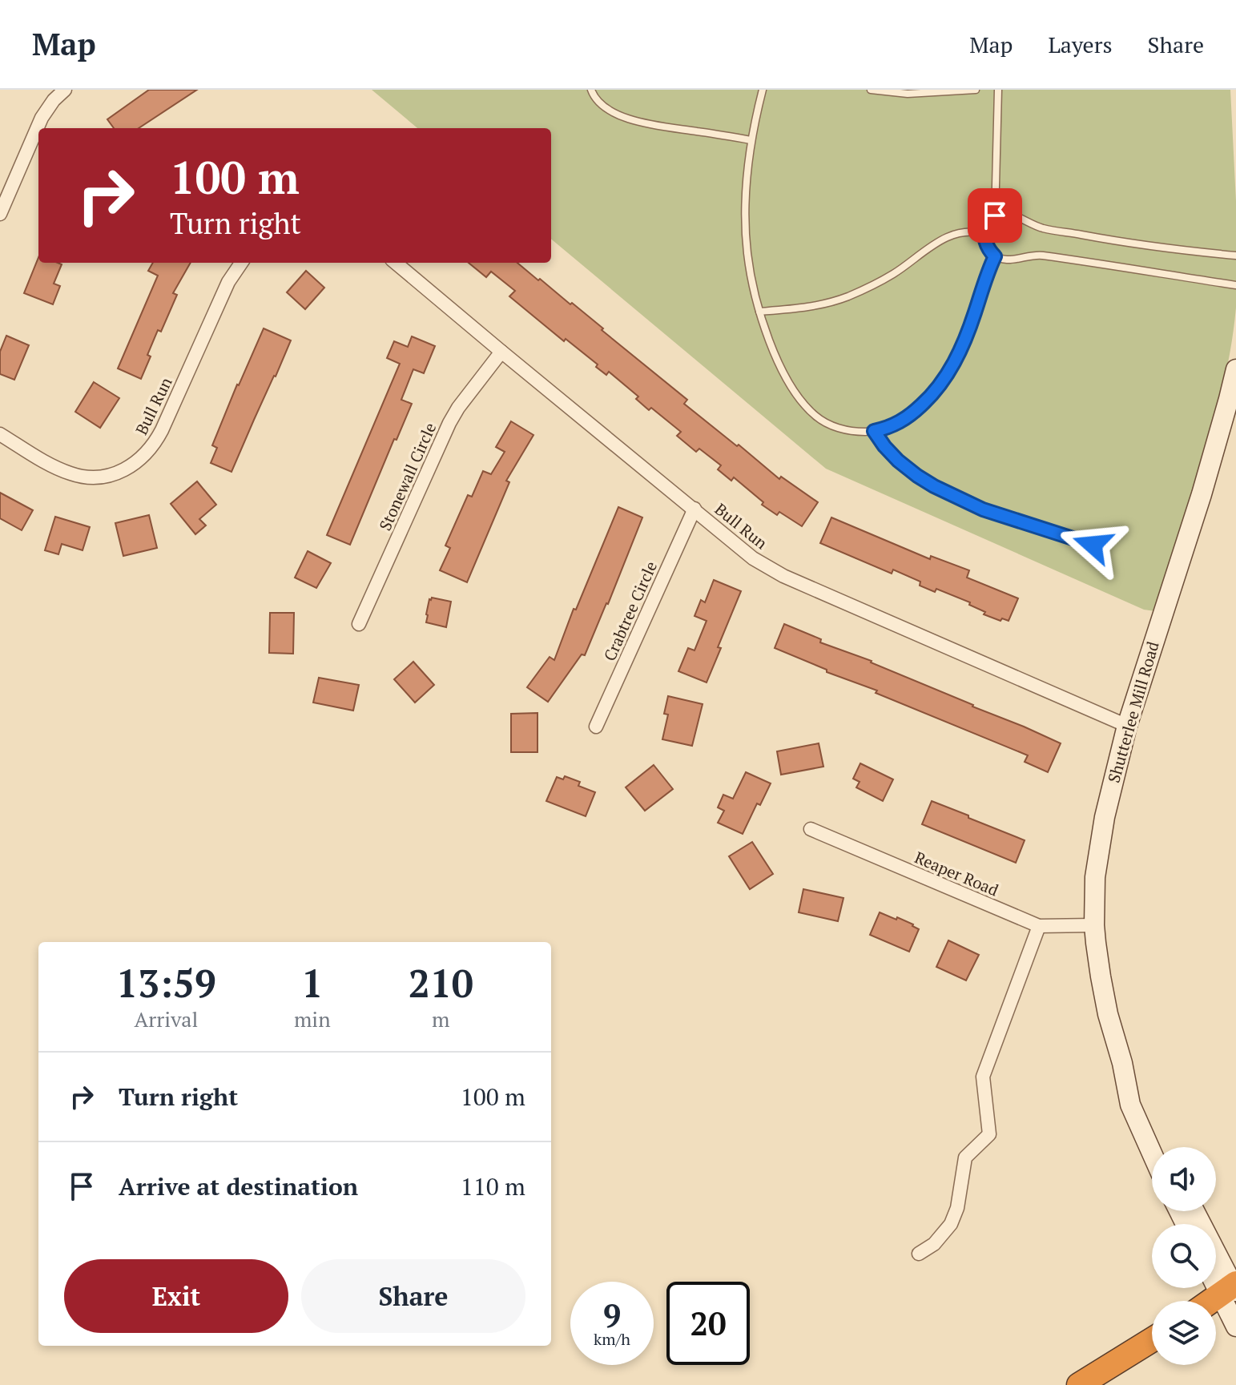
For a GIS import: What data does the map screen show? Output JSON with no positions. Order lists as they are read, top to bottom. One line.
{"streets":{"street":["Bull Run","Stonewall Circle","Crabtree Circle","Shutterlee Mill Road","Reaper Road"]},"crossings":[["Bull Run","Stonewall Circle"],["Bull Run","Crabtree Circle"],["Bull Run","Shutterlee Mill Road"],["Shutterlee Mill Road","Reaper Road"]],"page":{"header":"Map","nav":["Map","Layers","Share"],"turn":["100 m","Turn right"],"eta":["13:59","Arrival","1","min","210","m"],"list":[{"name":"Turn right","value":"100 m"},{"name":"Arrive at destination","value":"110 m"}],"buttons":["Exit","Share"],"speed":"9 km/h","limit":"20"}}
